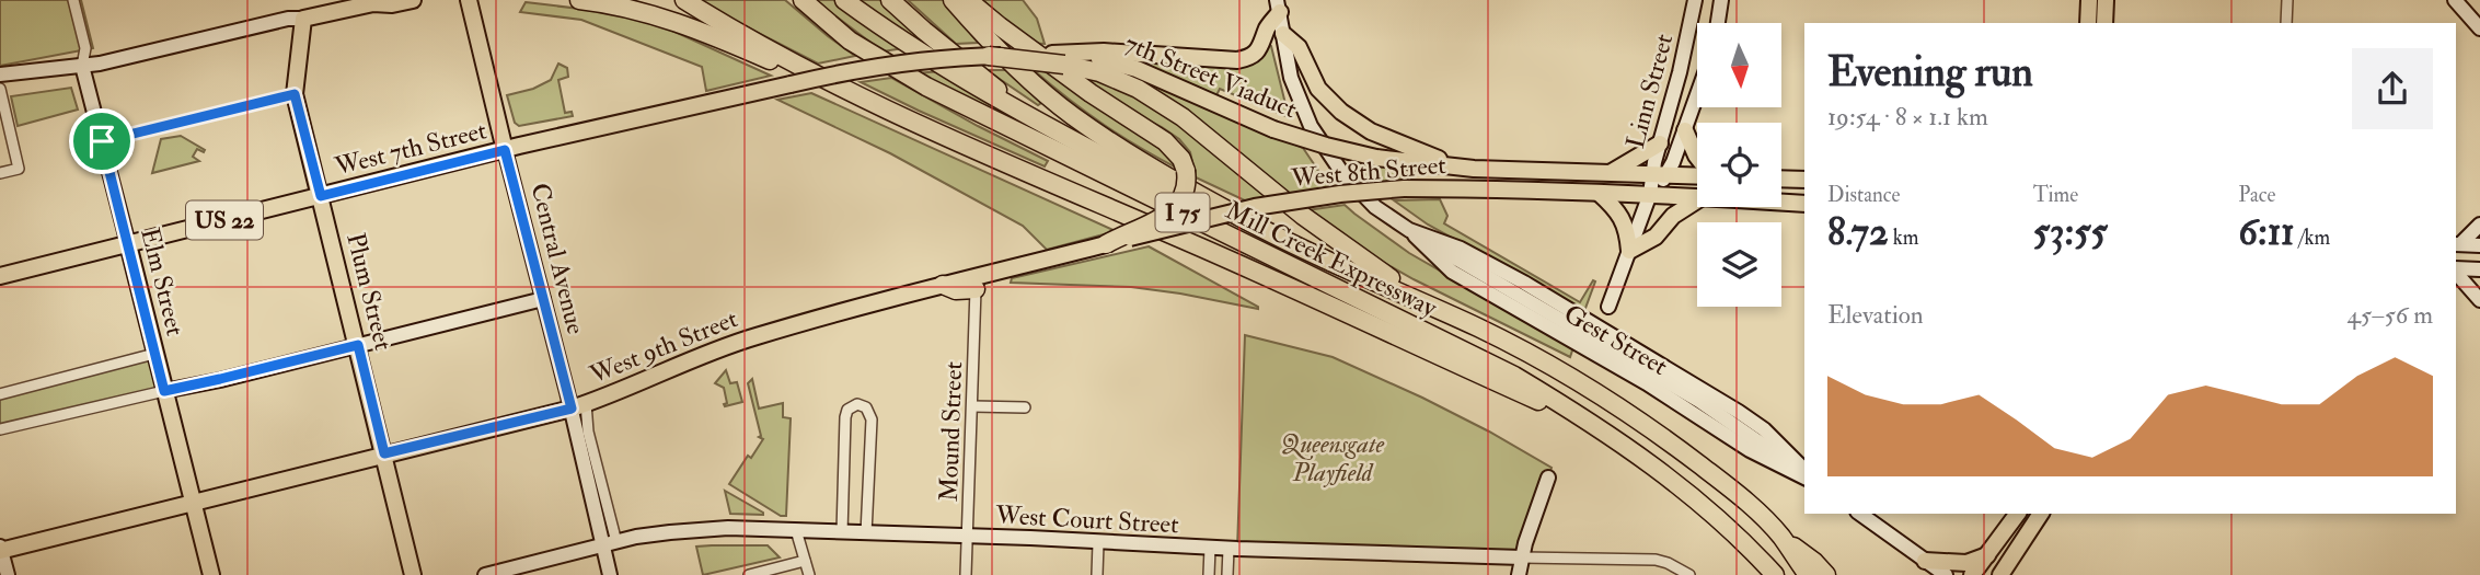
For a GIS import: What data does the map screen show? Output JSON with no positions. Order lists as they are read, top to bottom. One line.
{"streets":{"highway":["I 75","Mill Creek Expressway"],"main road":["7th Street Viaduct","West 7th Street","West 8th Street","US 22","Central Avenue","Elm Street","Plum Street","West 9th Street"],"street":["Linn Street","Gest Street","Mound Street","West Court Street"]},"crossings":[["7th Street Viaduct","West 8th Street"],["Linn Street","West 8th Street"],["West 7th Street","Central Avenue"],["West 7th Street","Elm Street"],["West 7th Street","Plum Street"],["West 8th Street","West 9th Street"],["Central Avenue","West 9th Street"],["Central Avenue","West Court Street"],["Elm Street","West 9th Street"],["Plum Street","West 9th Street"],["Mound Street","West Court Street"]],"parks":["Queensgate Playfield"],"north":"bottom","page":{"heading":["Evening run","19:54 · 8 × 1.1 km"],"stats":[["Distance","8.72 km"],["Time","53:55"],["Pace","6:11 /km"]],"chart":["Elevation","45–56 m"]}}
